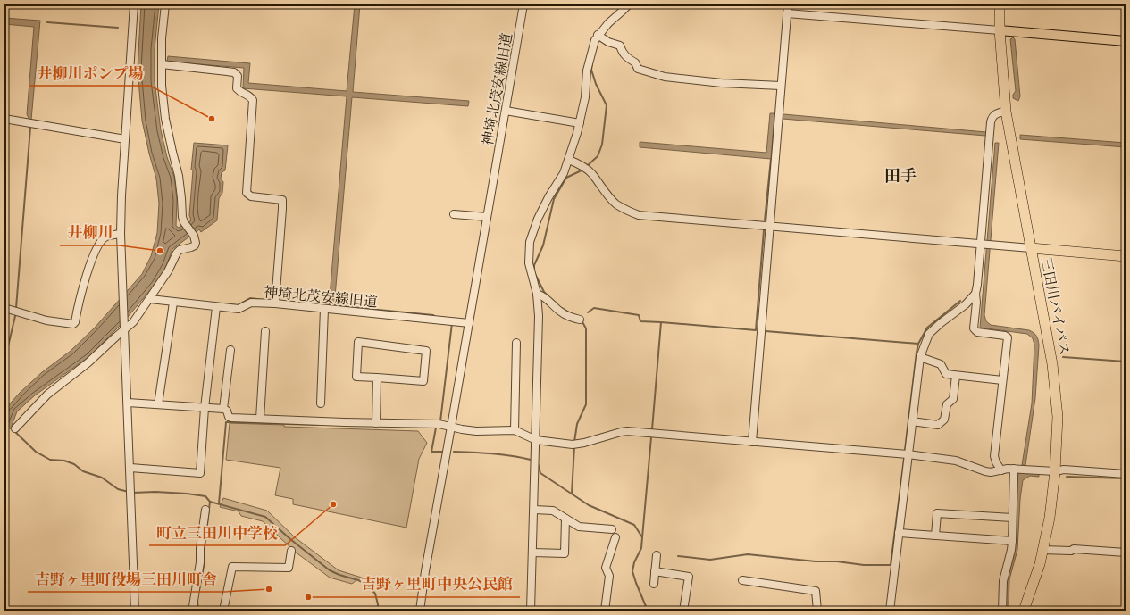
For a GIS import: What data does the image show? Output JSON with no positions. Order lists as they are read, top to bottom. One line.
{"streets":{"highway":["三田川バイパス"],"street":["神埼北茂安線旧道"]},"districts":["田手"],"places":["井柳川ポンプ場","井柳川","町立三田川中学校","吉野ヶ里町役場三田川町舎","吉野ヶ里町中央公民館"]}
